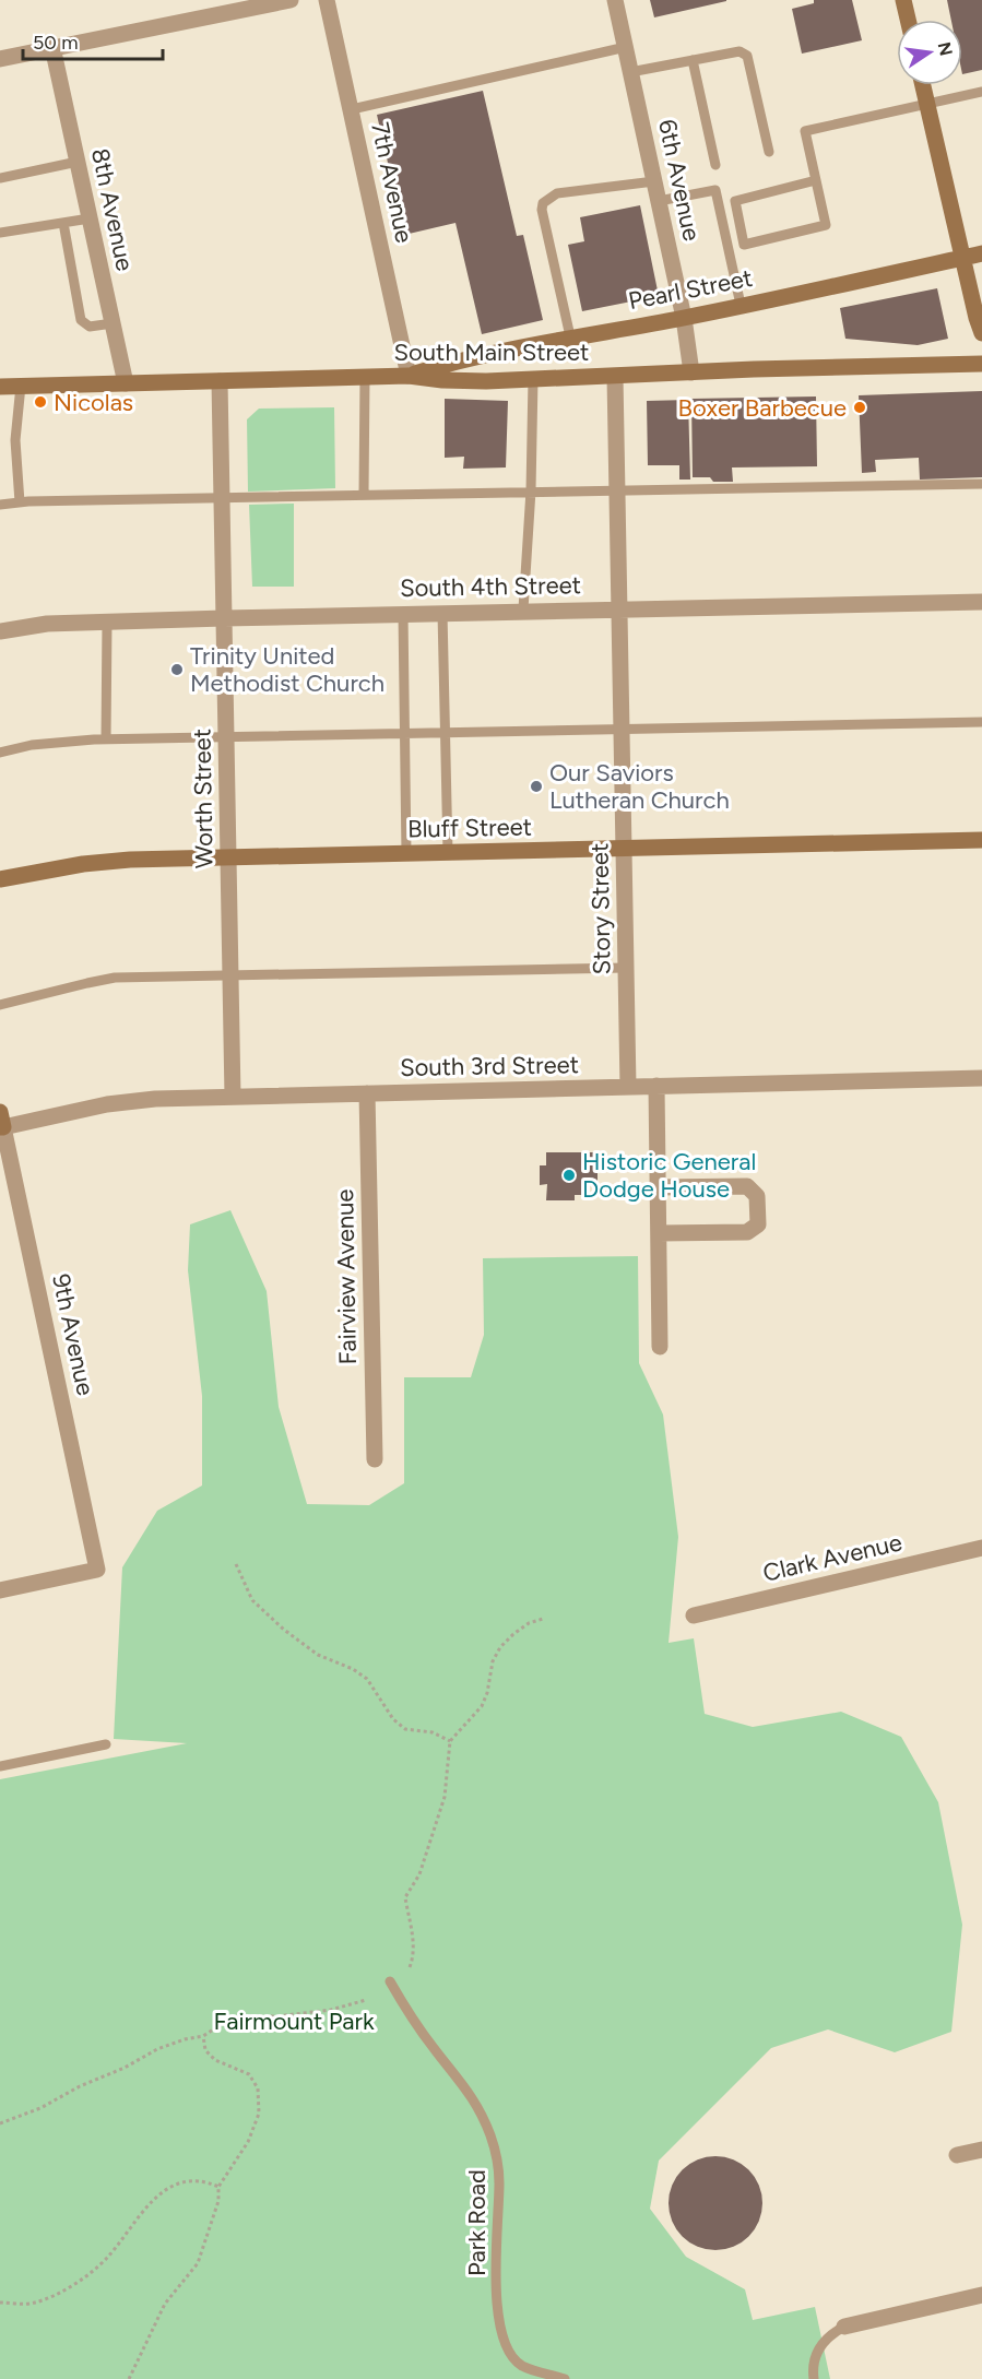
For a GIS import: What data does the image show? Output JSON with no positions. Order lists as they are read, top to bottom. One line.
{"streets":{"main road":["Pearl Street","South Main Street","Bluff Street"],"street":["6th Avenue","7th Avenue","8th Avenue","South 4th Street","Worth Street","Story Street","South 3rd Street","Fairview Avenue","9th Avenue","Clark Avenue"],"lane":["Park Road"]},"crossings":[["6th Avenue","Pearl Street"],["6th Avenue","South Main Street"],["7th Avenue","Pearl Street"],["7th Avenue","South Main Street"],["8th Avenue","South Main Street"],["Pearl Street","South Main Street"],["South Main Street","Worth Street"],["South Main Street","Story Street"],["South 4th Street","Worth Street"],["South 4th Street","Story Street"],["Worth Street","Bluff Street"],["Worth Street","South 3rd Street"],["Bluff Street","Story Street"],["Story Street","South 3rd Street"],["South 3rd Street","Fairview Avenue"],["South 3rd Street","9th Avenue"]],"parks":["Fairmount Park"],"places":["Nicolas","Boxer Barbecue","Trinity United Methodist Church","Our Saviors Lutheran Church","Historic General Dodge House"],"scale_bar":"50 m","north":"right"}
